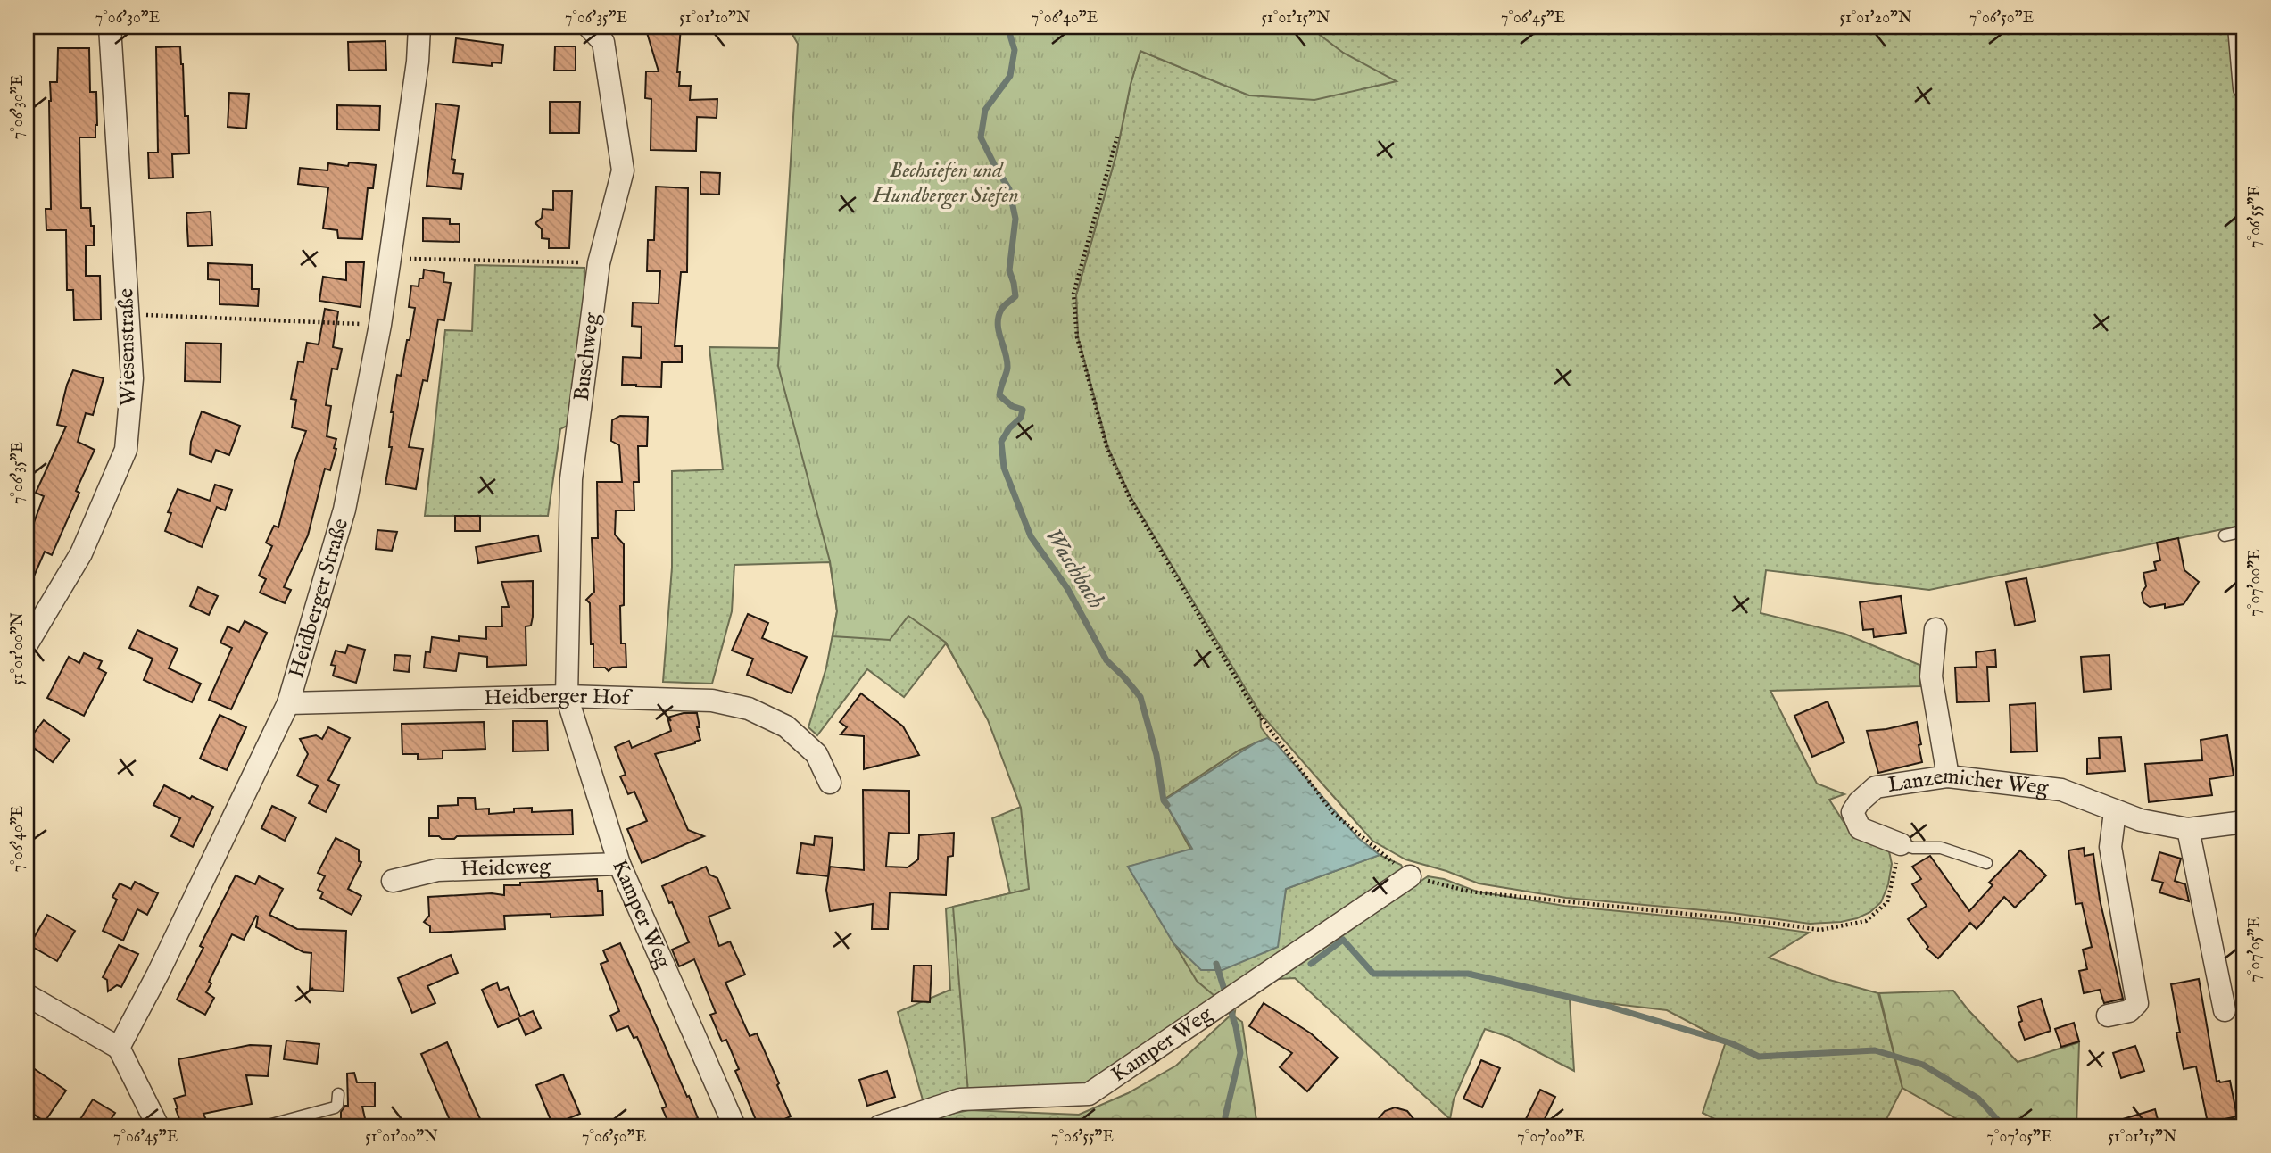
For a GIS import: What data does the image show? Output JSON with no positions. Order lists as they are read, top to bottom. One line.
{"streets":{"street":["Wiesenstraße","Buschweg","Heidberger Straße","Heidberger Hof","Lanzemicher Weg","Heideweg","Kamper Weg"]},"crossings":[["Buschweg","Heidberger Hof"],["Buschweg","Kamper Weg"],["Heidberger Straße","Heidberger Hof"],["Heidberger Hof","Kamper Weg"],["Heideweg","Kamper Weg"]],"water":["Waschbach"],"parks":["Bechsiefen und Hundberger Siefen"],"coordinates":["7°06'30\"E","7°06'35\"E","51°01'10\"N","7°06'40\"E","51°01'15\"N","7°06'45\"E","51°01'20\"N","7°06'50\"E","7°06'55\"E","7°07'00\"E","51°01'00\"N","7°07'05\"E"]}
